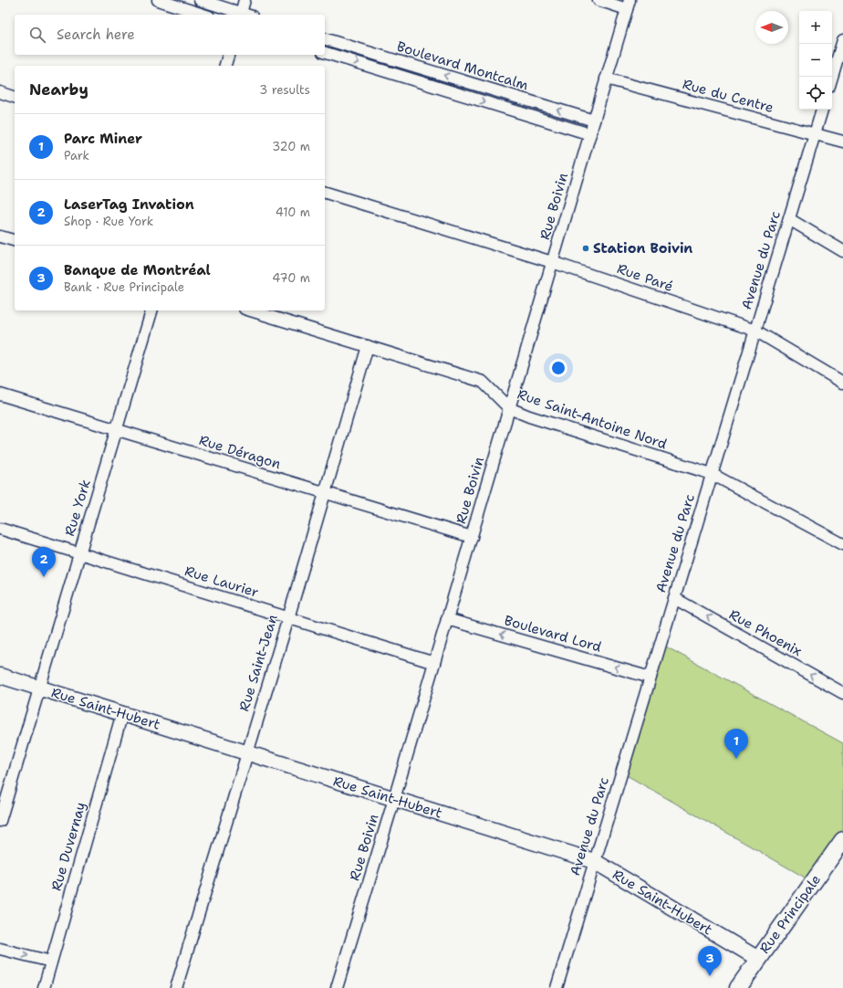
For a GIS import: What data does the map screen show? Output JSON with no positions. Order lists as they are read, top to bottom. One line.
{"streets":{"main road":["Rue Principale"],"street":["Boulevard Montcalm","Rue du Centre","Rue Boivin","Avenue du Parc","Rue Paré","Rue Saint-Antoine Nord","Rue Déragon","Rue York","Rue Laurier","Rue Phoenix","Boulevard Lord","Rue Saint-Jean","Rue Saint-Hubert","Rue Duvernay"]},"crossings":[["Boulevard Montcalm","Rue Boivin"],["Rue du Centre","Rue Boivin"],["Rue du Centre","Avenue du Parc"],["Rue Boivin","Rue Paré"],["Rue Boivin","Rue Saint-Antoine Nord"],["Rue Boivin","Rue Déragon"],["Rue Boivin","Rue Laurier"],["Rue Boivin","Boulevard Lord"],["Rue Boivin","Rue Saint-Hubert"],["Avenue du Parc","Rue Paré"],["Avenue du Parc","Rue Saint-Antoine Nord"],["Avenue du Parc","Rue Phoenix"],["Avenue du Parc","Boulevard Lord"],["Avenue du Parc","Rue Saint-Hubert"],["Rue Saint-Antoine Nord","Rue Saint-Jean"],["Rue Déragon","Rue York"],["Rue Déragon","Rue Saint-Jean"],["Rue York","Rue Laurier"],["Rue York","Rue Saint-Hubert"],["Rue Laurier","Rue Saint-Jean"],["Rue Saint-Jean","Rue Saint-Hubert"],["Rue Saint-Hubert","Rue Duvernay"],["Rue Saint-Hubert","Rue Principale"]],"one_way":["Rue Phoenix","Boulevard Lord"],"places":["Station Boivin"],"north":"left","page":{"map_buttons":["+","−"],"search":"Search here","heading":["Nearby","3 results"],"list":[{"mark":"1","name":"Parc Miner","note":"Park","value":"320 m"},{"mark":"2","name":"LaserTag Invation","note":"Shop · Rue York","value":"410 m"},{"mark":"3","name":"Banque de Montréal","note":"Bank · Rue Principale","value":"470 m"}],"pins":["2","1","3"]}}
